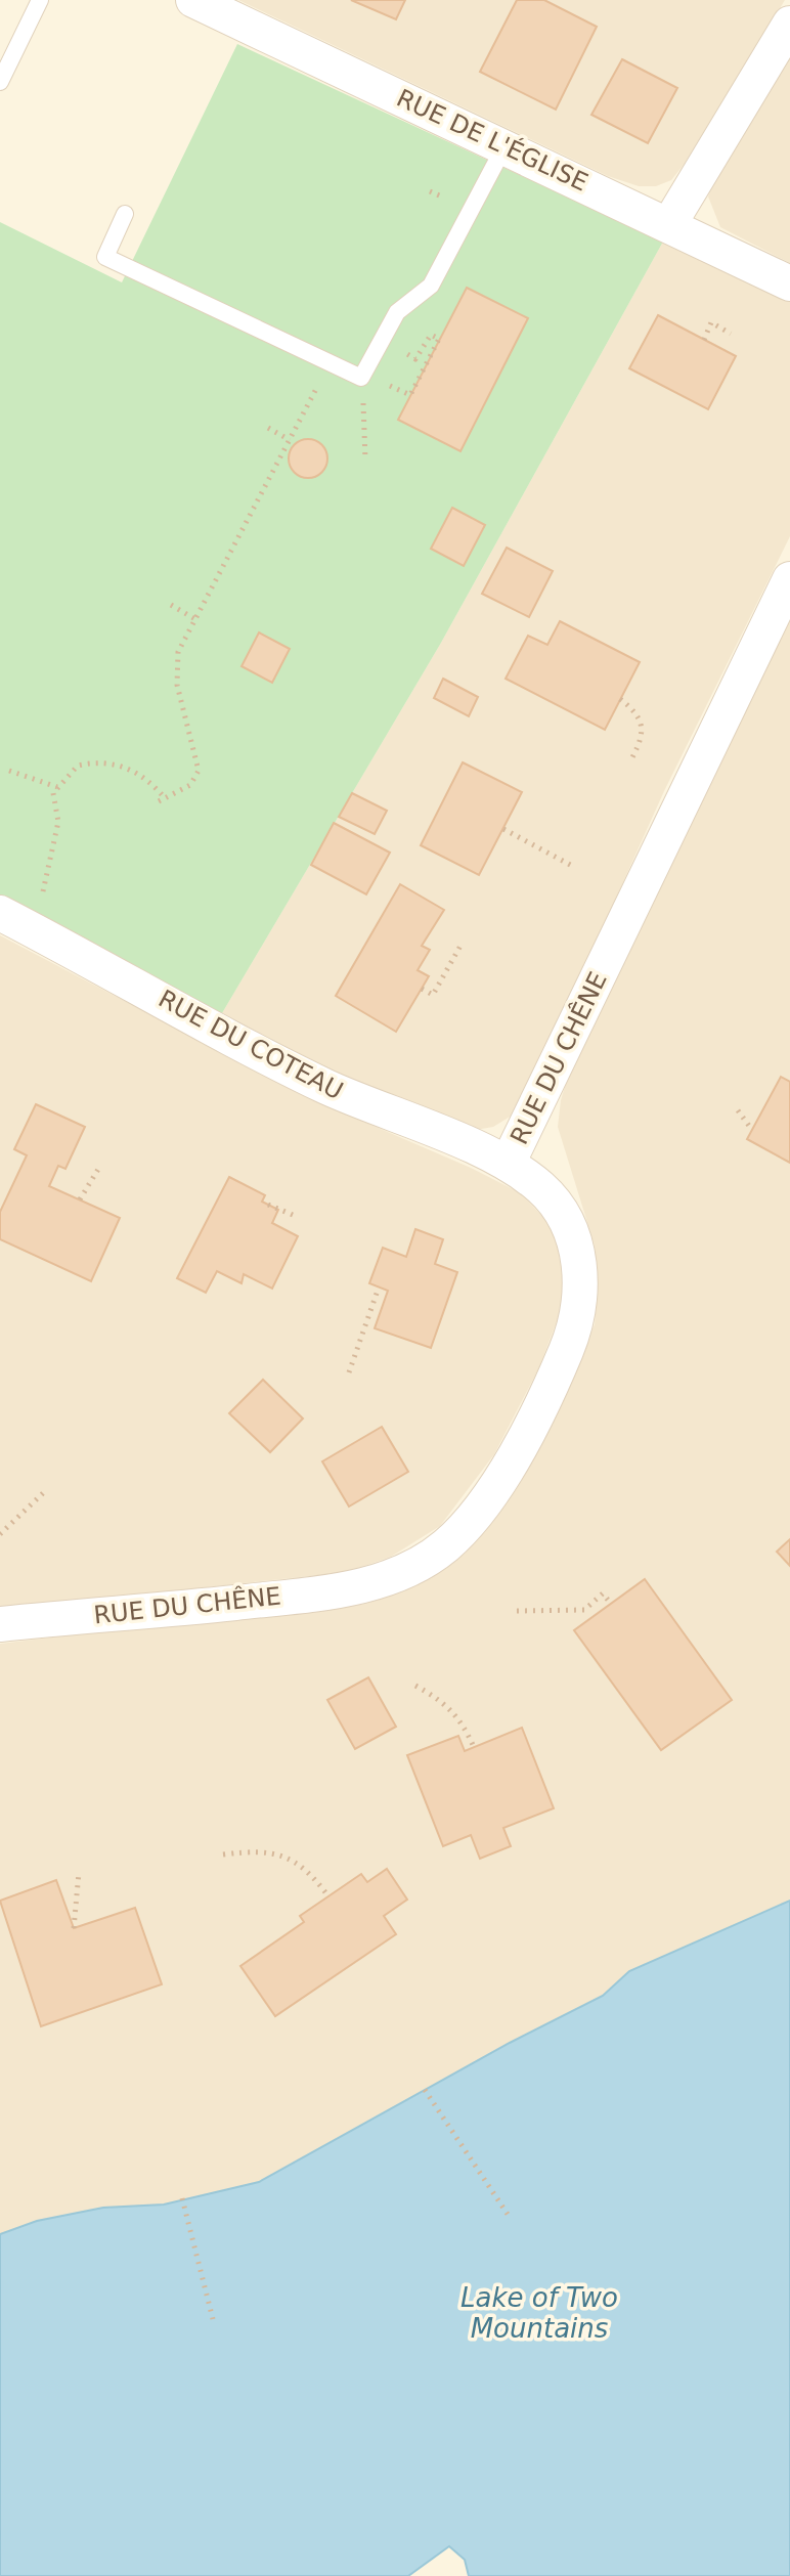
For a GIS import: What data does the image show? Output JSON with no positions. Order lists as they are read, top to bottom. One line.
{"streets":{"street":["RUE DE L'ÉGLISE","RUE DU COTEAU","RUE DU CHÊNE"]},"crossings":[["RUE DU COTEAU","RUE DU CHÊNE"]],"water":["Lake of Two Mountains"]}
